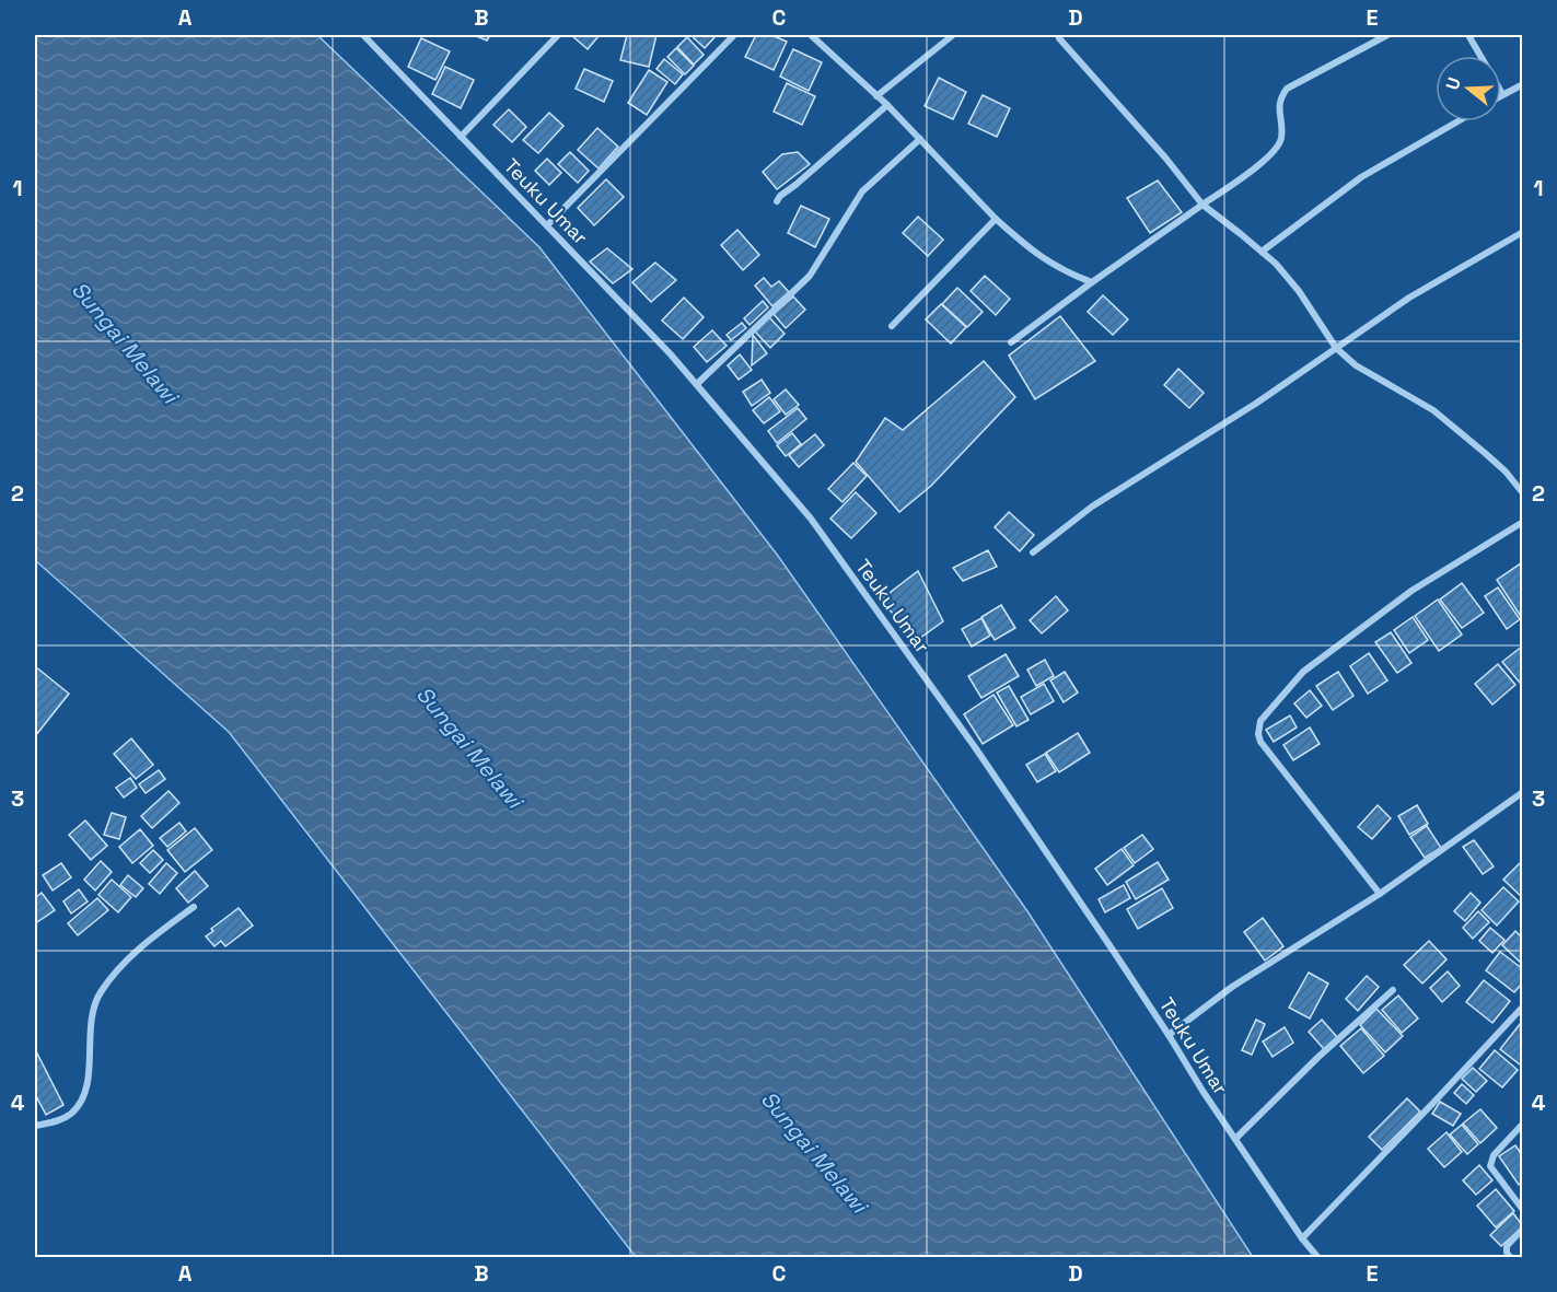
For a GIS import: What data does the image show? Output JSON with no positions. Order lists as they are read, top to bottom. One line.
{"streets":{"street":["Teuku Umar"]},"water":["Sungai Melawi"],"north":"left","grid":{"columns":["A","B","C","D","E"],"rows":["1","2","3","4"]}}
